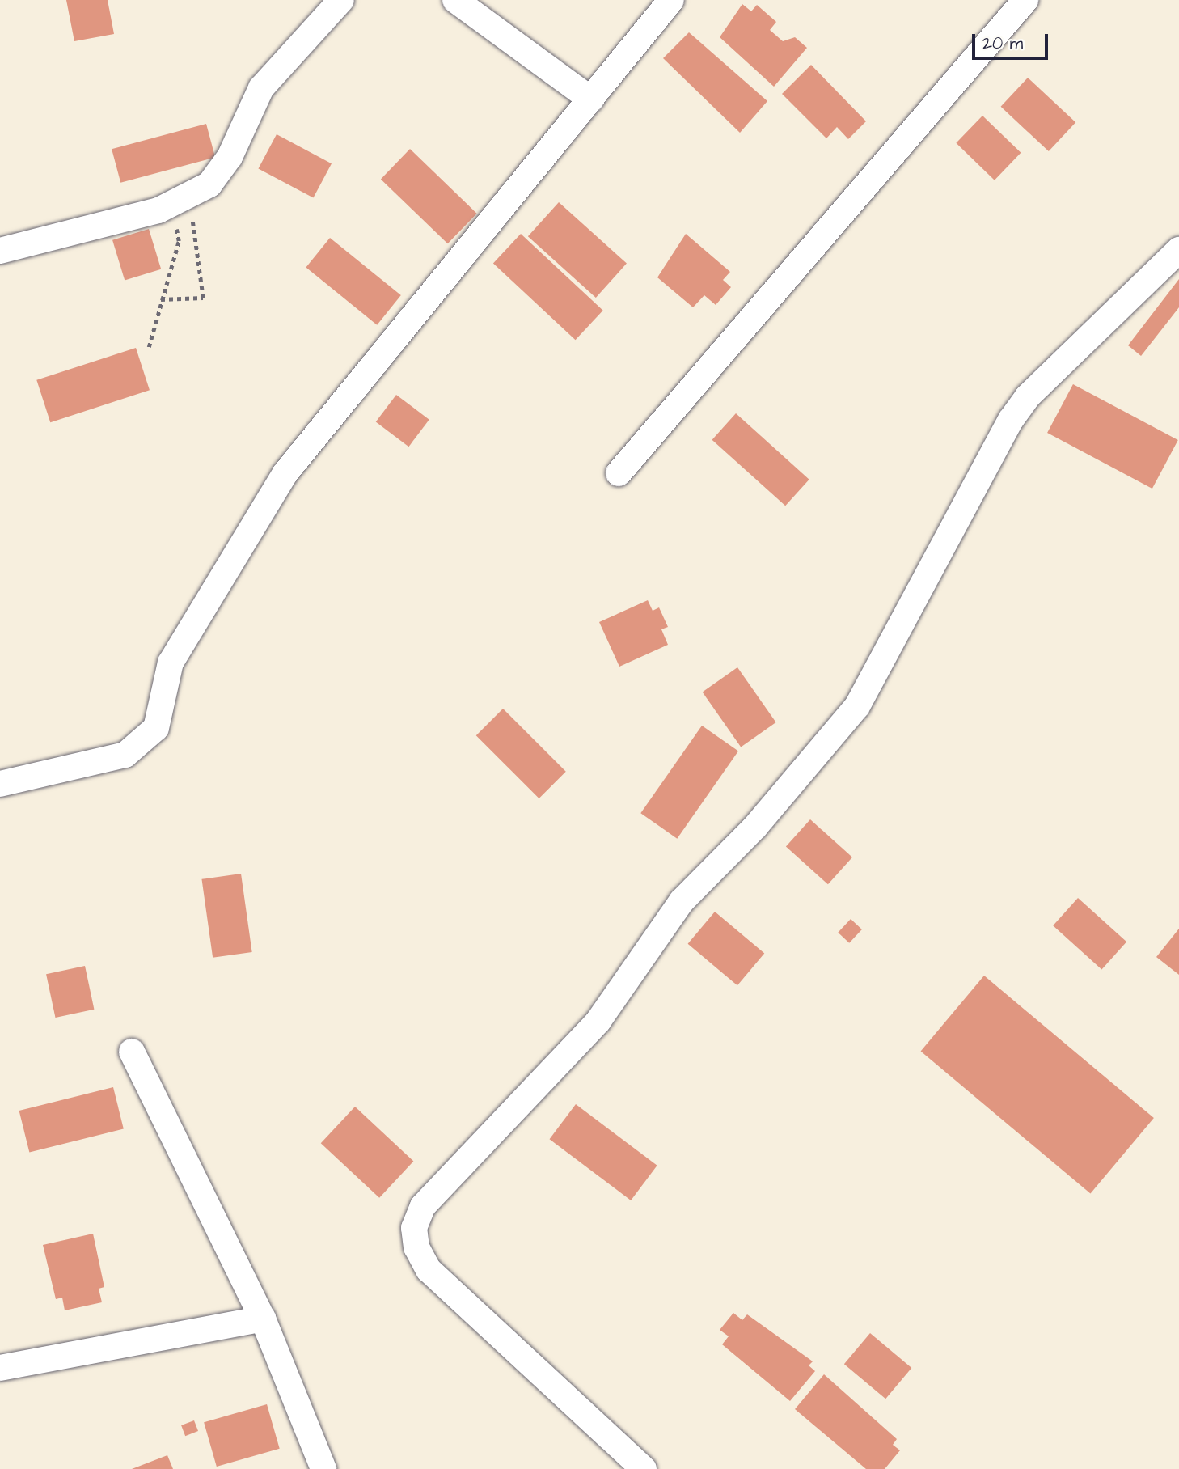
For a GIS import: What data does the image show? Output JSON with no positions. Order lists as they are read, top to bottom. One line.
{"scale_bar":"20 m"}
